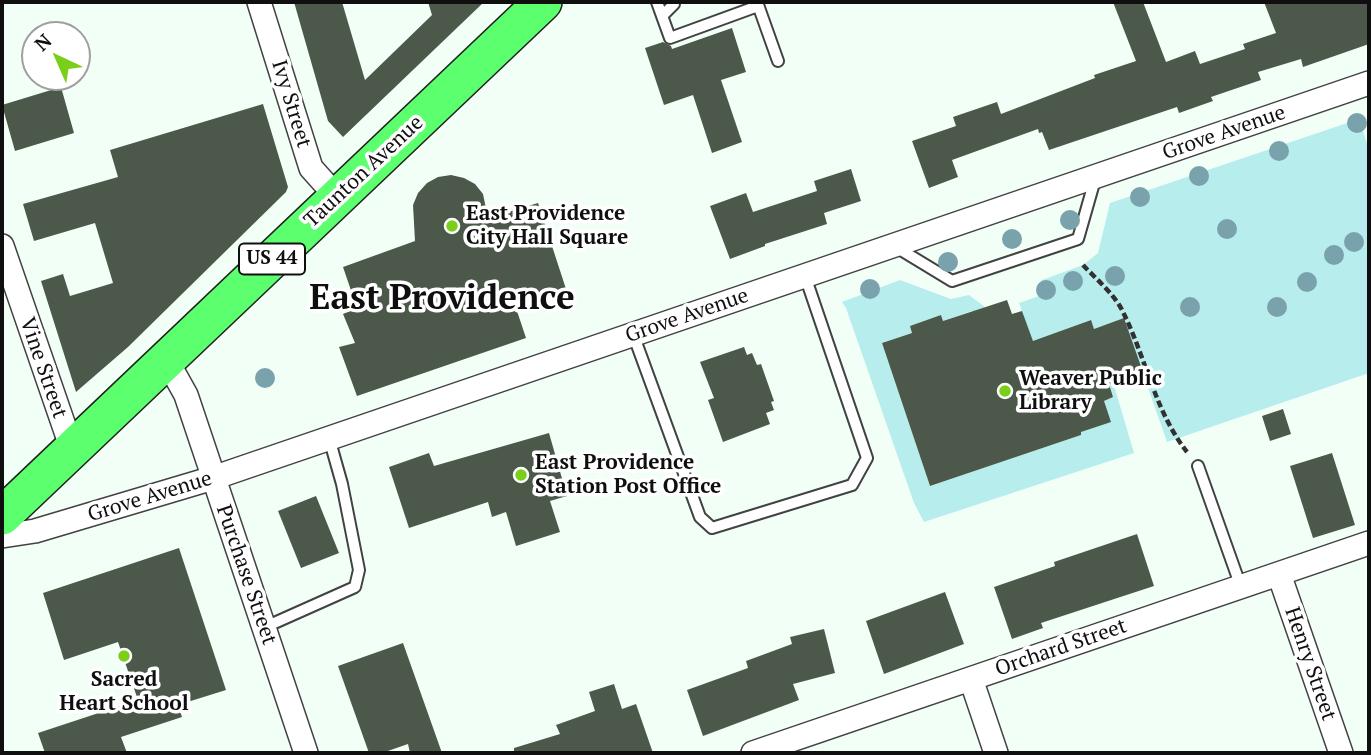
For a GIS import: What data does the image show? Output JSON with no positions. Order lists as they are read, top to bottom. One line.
{"streets":{"highway":["Taunton Avenue","US 44"],"street":["Ivy Street","Grove Avenue","Vine Street","Purchase Street","Orchard Street","Henry Street"]},"crossings":[["Ivy Street","Taunton Avenue"],["Grove Avenue","Purchase Street"],["Taunton Avenue","Vine Street"],["Taunton Avenue","Purchase Street"],["Orchard Street","Henry Street"]],"districts":["East Providence"],"places":["East Providence City Hall Square","Weaver Public Library","East Providence Station Post Office","Sacred Heart School"],"north":"top left"}
